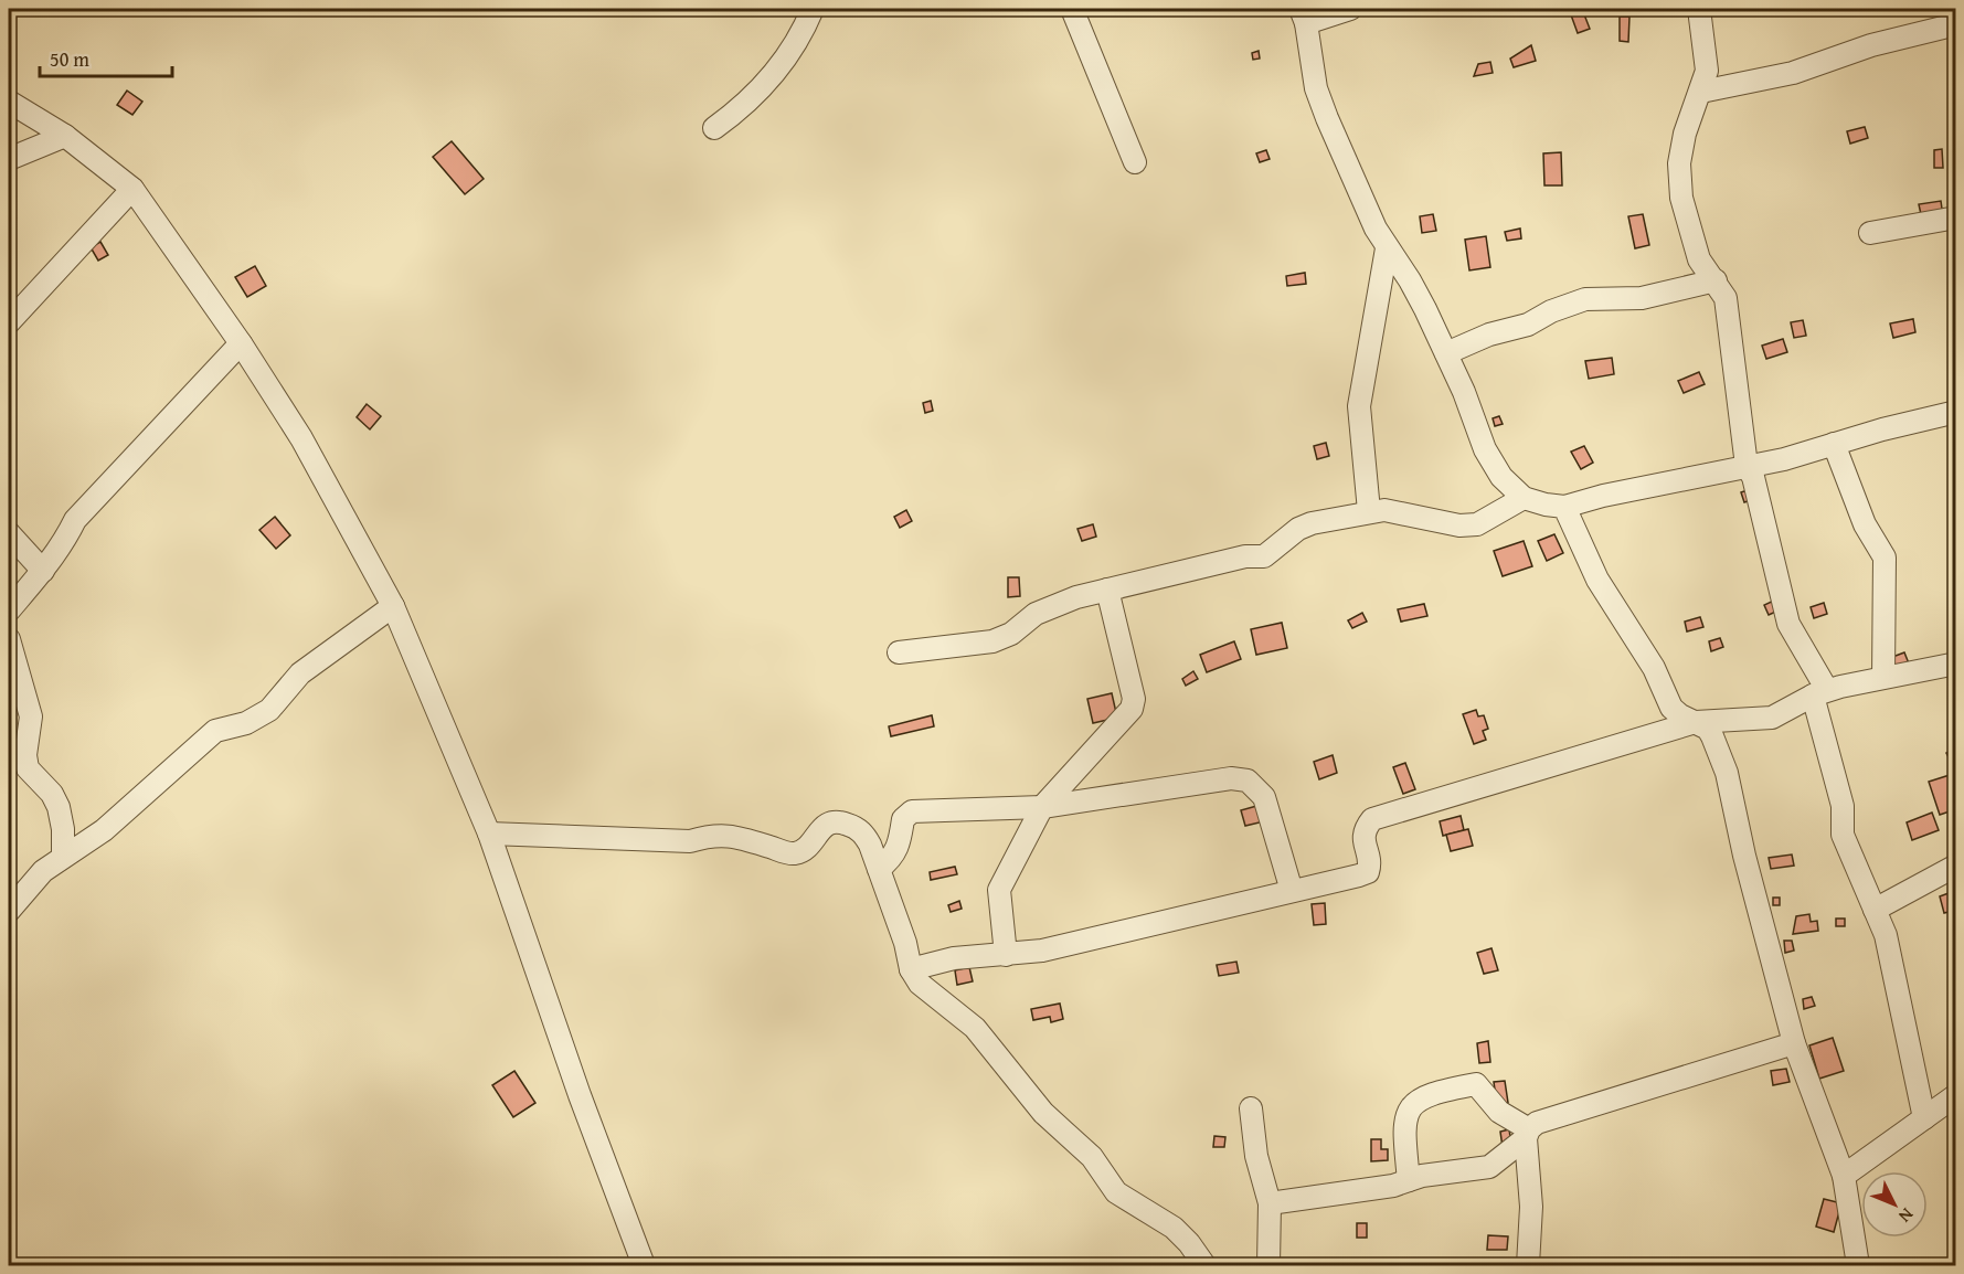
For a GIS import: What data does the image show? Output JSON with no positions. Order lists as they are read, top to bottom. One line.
{"scale_bar":"50 m","north":"bottom right"}
